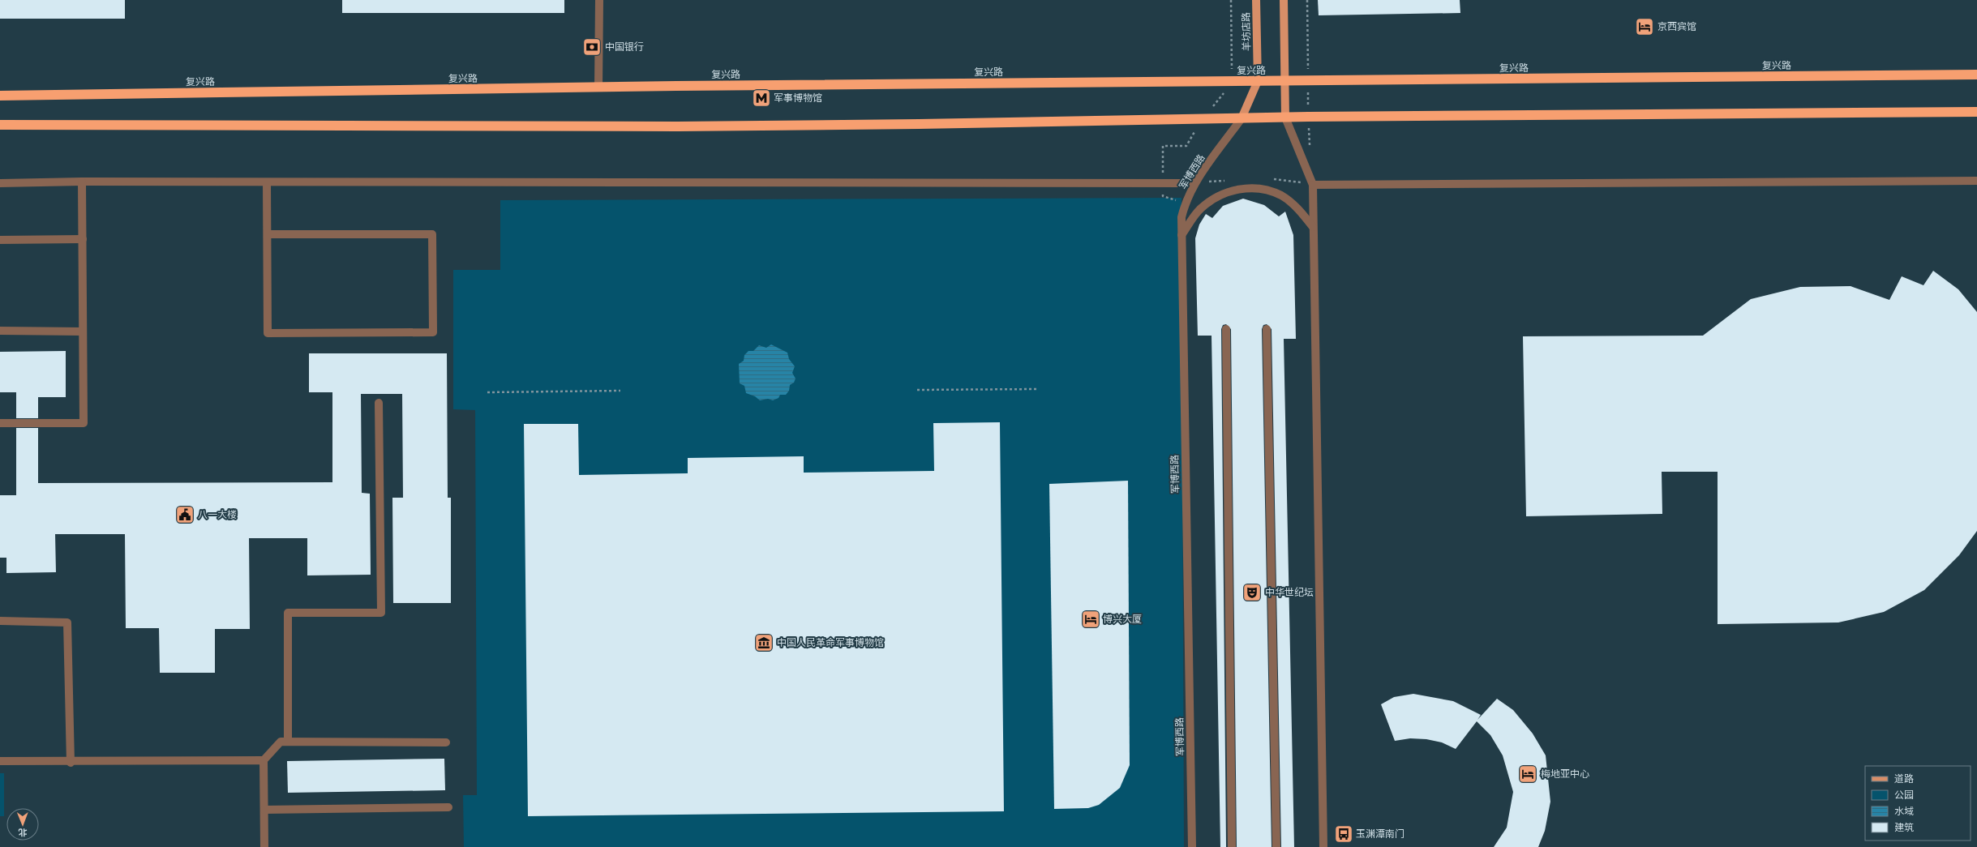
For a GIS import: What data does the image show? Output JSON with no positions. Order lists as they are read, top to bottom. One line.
{"streets":{"highway":["复兴路"],"main road":["羊坊店路"],"street":["军博西路"]},"crossings":[["羊坊店路","复兴路"],["羊坊店路","军博西路"]],"places":{"hotel":["京西宾馆","博兴大厦","梅地亚中心"],"bank":["中国银行"],"metro station":["军事博物馆"],"public building":["八一大楼"],"theatre":["中华世纪坛"],"museum":["中国人民革命军事博物馆"],"bus stop":["玉渊潭南门"]},"legend":["道路","公园","水域","建筑"],"north":"bottom"}
